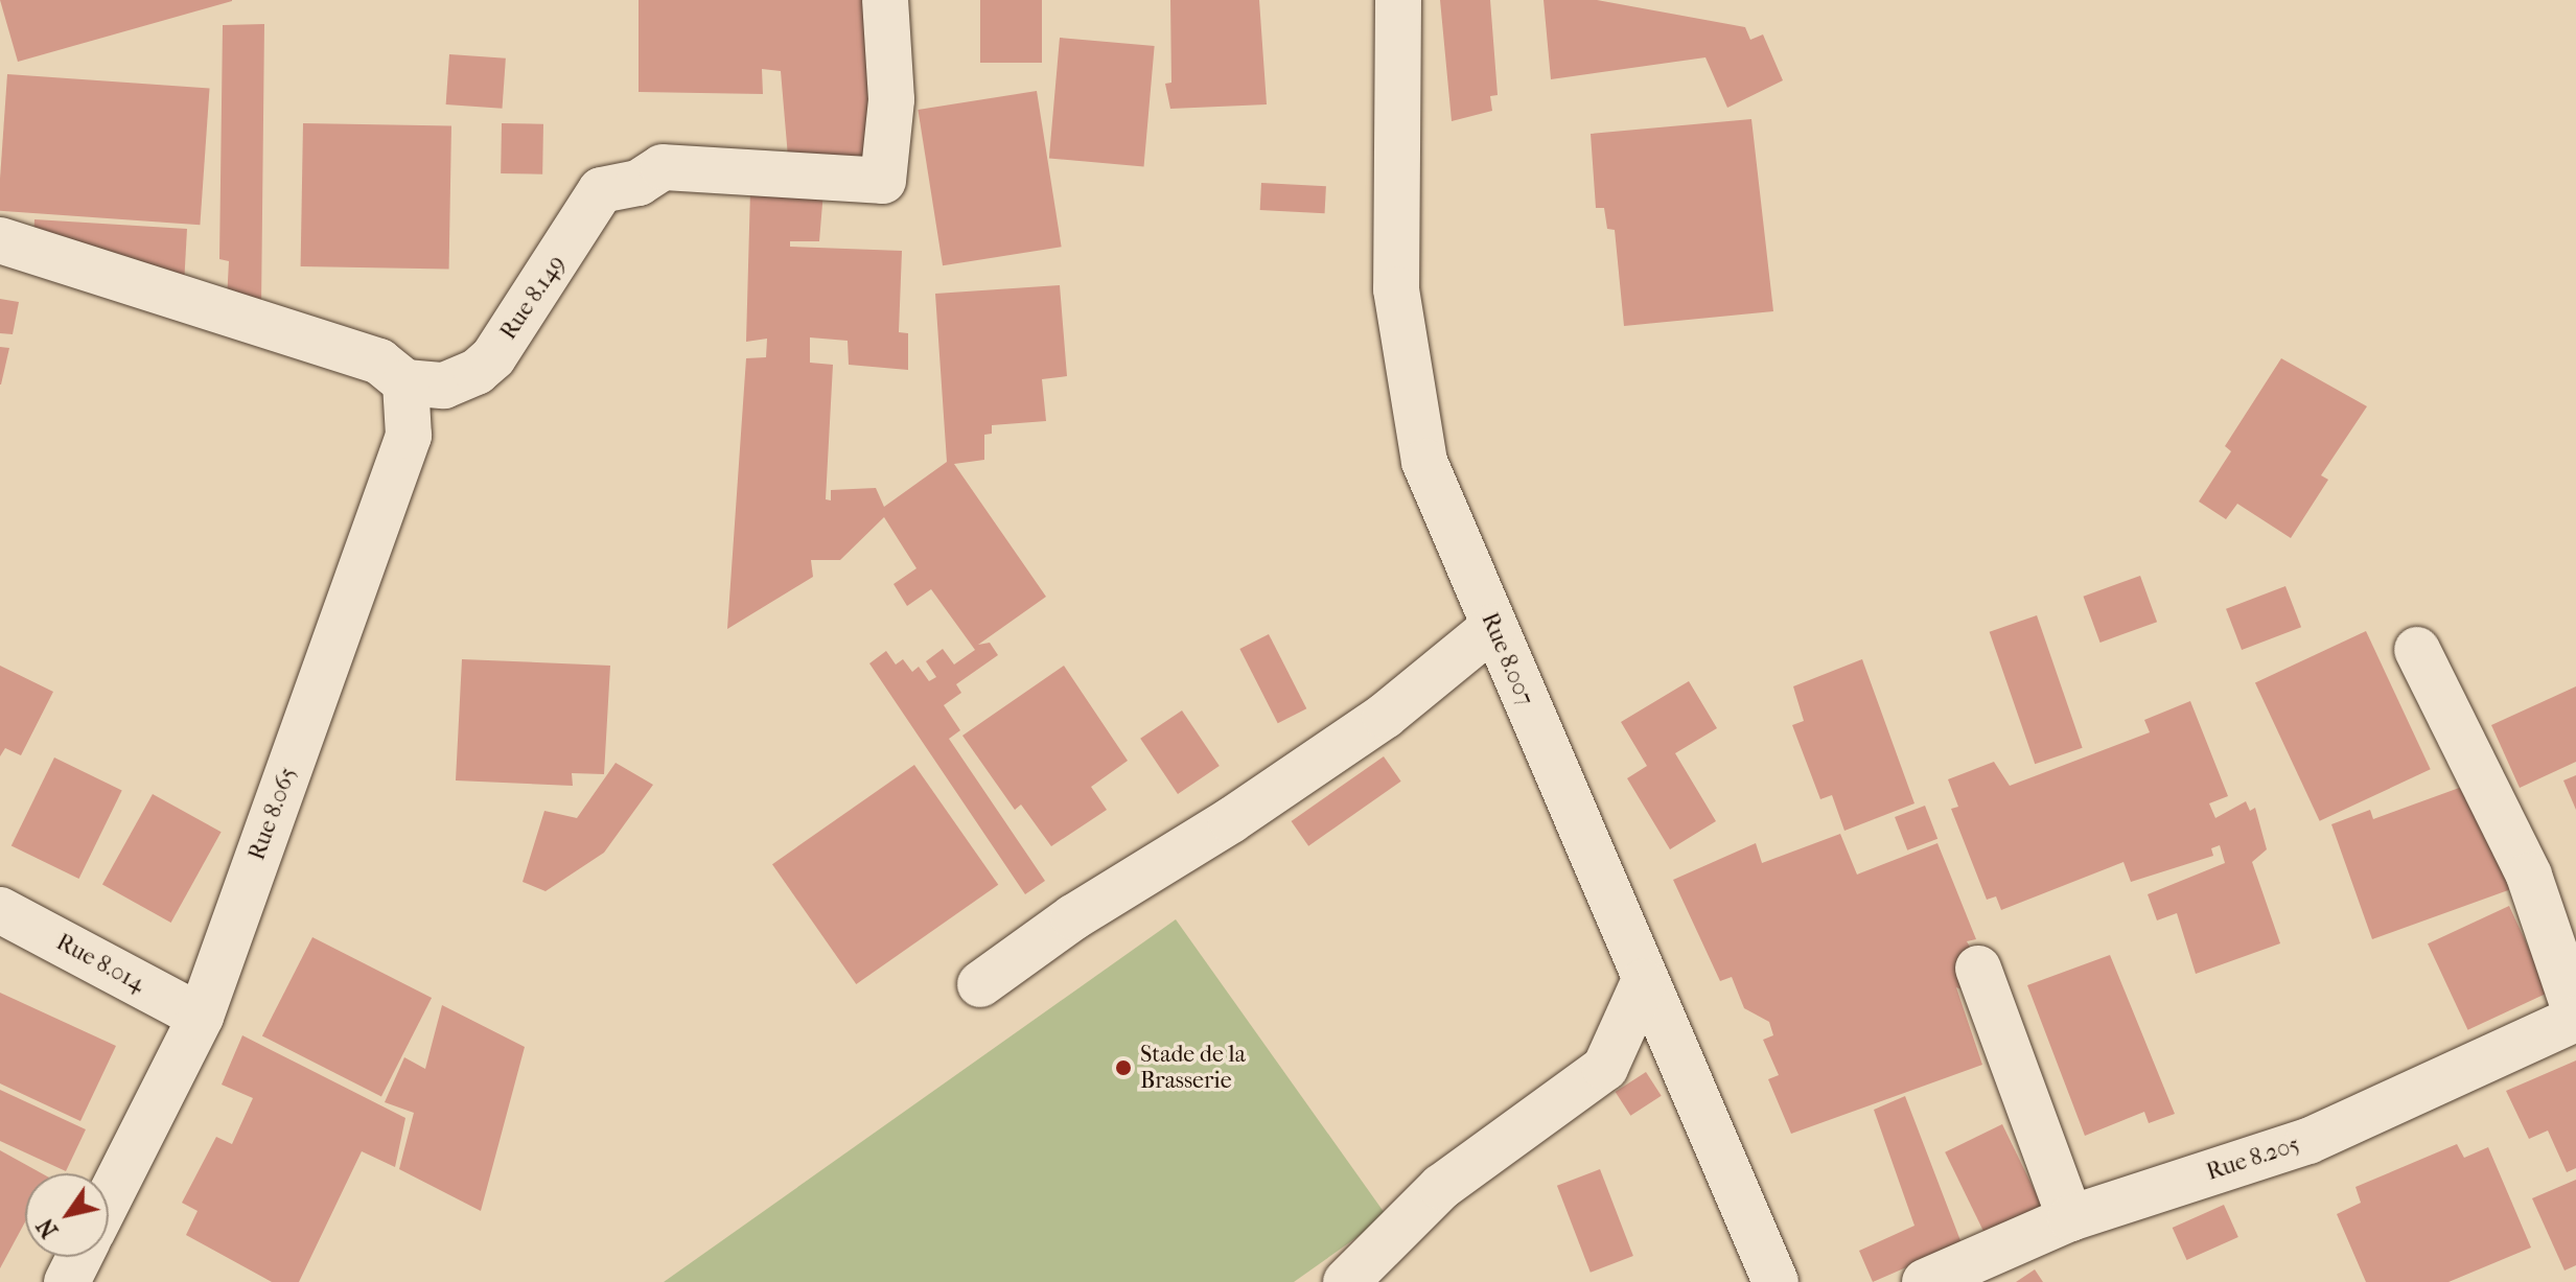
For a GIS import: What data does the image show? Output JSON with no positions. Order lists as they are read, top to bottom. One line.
{"streets":{"street":["Rue 8.149","Rue 8.007","Rue 8.065","Rue 8.014","Rue 8.205"]},"crossings":[["Rue 8.149","Rue 8.065"],["Rue 8.065","Rue 8.014"]],"places":["Stade de la Brasserie"],"north":"bottom left"}
